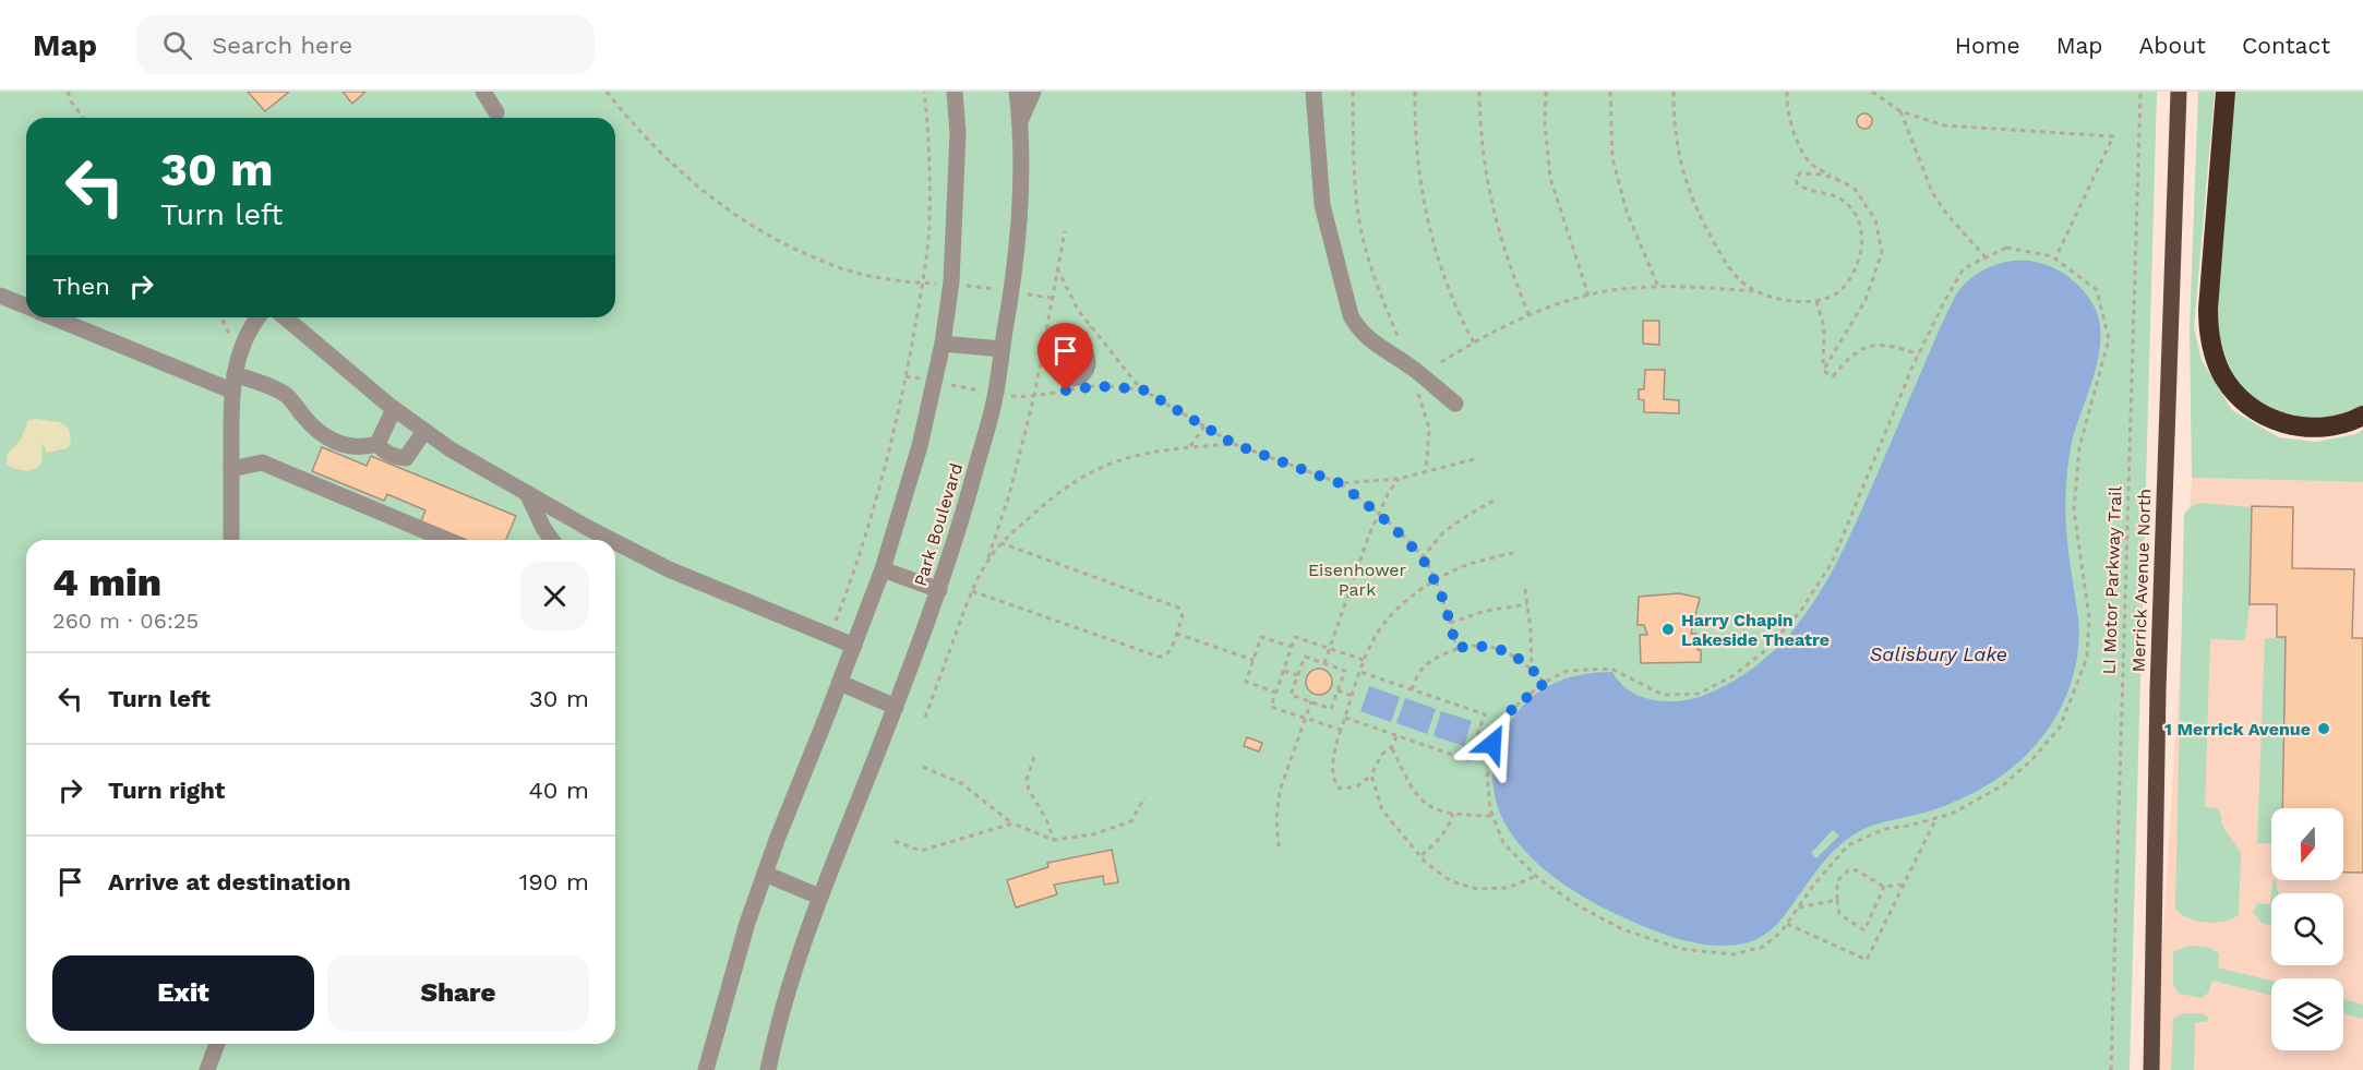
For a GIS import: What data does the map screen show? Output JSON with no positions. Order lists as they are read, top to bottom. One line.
{"streets":{"main road":["Merrick Avenue North"],"street":["Park Boulevard"],"path":["LI Motor Parkway Trail"]},"water":["Salisbury Lake"],"parks":["Eisenhower Park"],"places":["Harry Chapin Lakeside Theatre","1 Merrick Avenue"],"north":"bottom","page":{"header":"Map","search":"Search here","nav":["Home","Map","About","Contact"],"turn":["30 m","Turn left"],"then":"Then","heading":["4 min","260 m · 06:25"],"list":[{"name":"Turn left","value":"30 m"},{"name":"Turn right","value":"40 m"},{"name":"Arrive at destination","value":"190 m"}],"buttons":["Exit","Share"]}}
